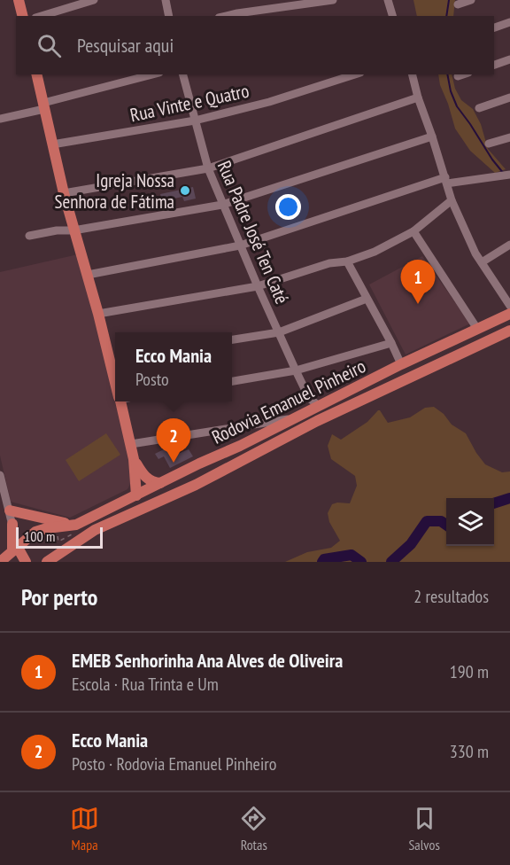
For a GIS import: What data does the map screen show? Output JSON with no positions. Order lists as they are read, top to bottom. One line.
{"streets":{"main road":["Rodovia Emanuel Pinheiro"],"street":["Rua Vinte e Quatro","Rua Padre José Ten Caté"]},"crossings":[["Rua Vinte e Quatro","Rua Padre José Ten Caté"]],"places":["Igreja Nossa Senhora de Fátima"],"scale_bar":"100 m","page":{"search":"Pesquisar aqui","pins":["1","2"],"popup":["Ecco Mania","Posto"],"scale":"100 m","heading":["Por perto","2 resultados"],"list":[{"mark":"1","name":"EMEB Senhorinha Ana Alves de Oliveira","note":"Escola · Rua Trinta e Um","value":"190 m"},{"mark":"2","name":"Ecco Mania","note":"Posto · Rodovia Emanuel Pinheiro","value":"330 m"}],"nav":["Mapa","Rotas","Salvos"]}}
